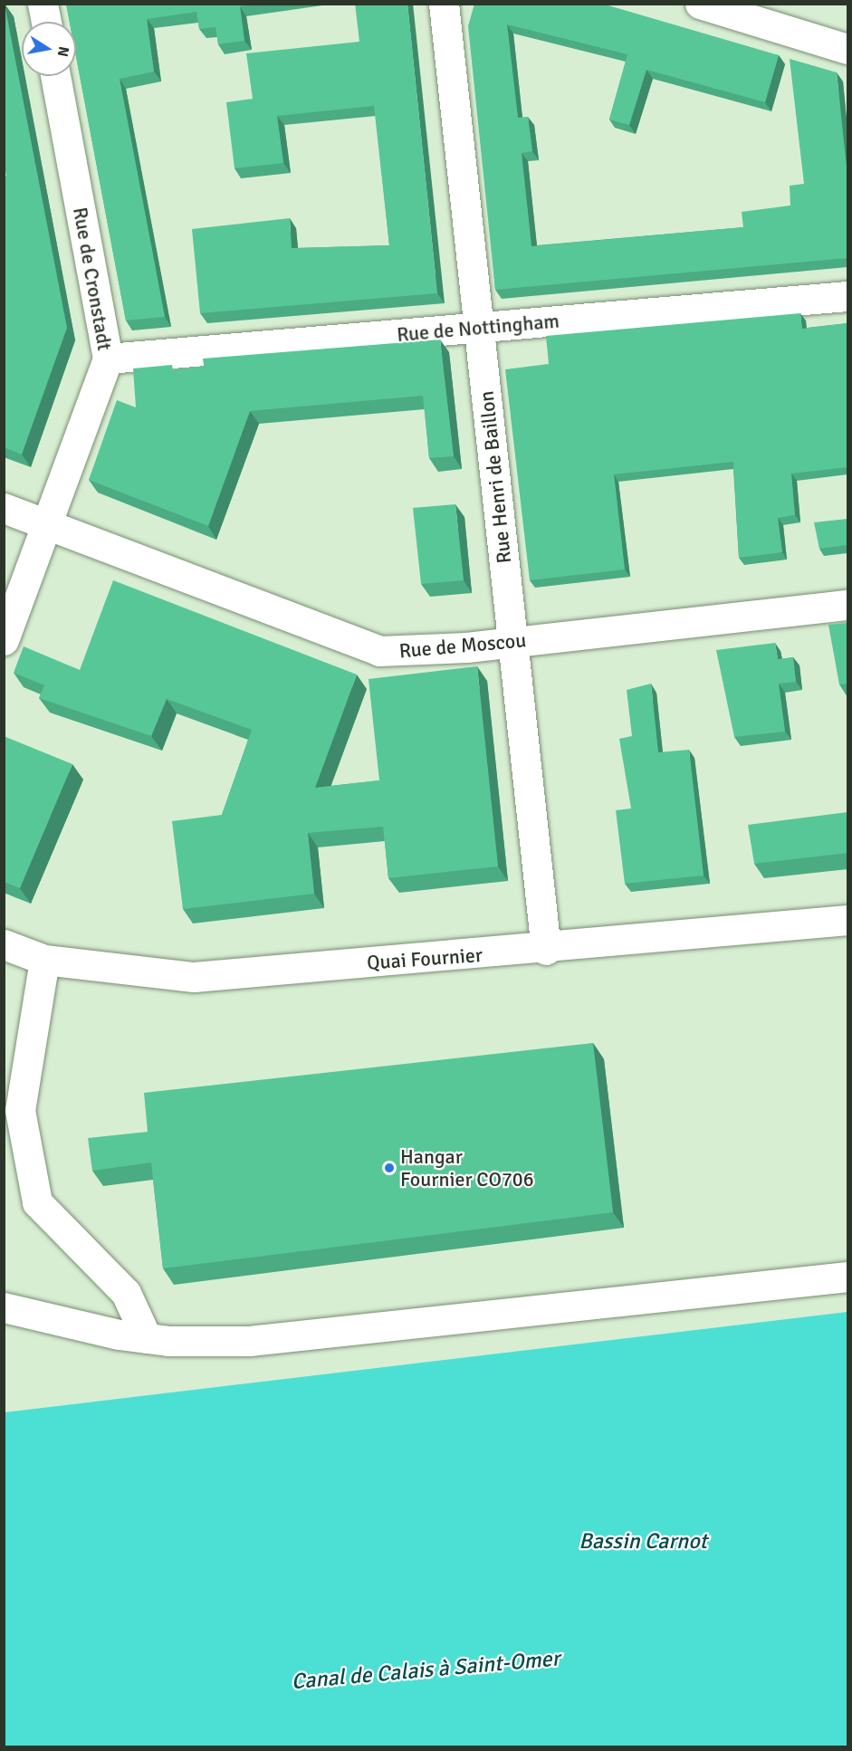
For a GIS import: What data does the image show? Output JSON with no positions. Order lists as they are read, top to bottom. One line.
{"streets":{"street":["Rue de Cronstadt","Rue de Nottingham","Rue Henri de Baillon","Rue de Moscou","Quai Fournier"]},"crossings":[["Rue de Cronstadt","Rue de Nottingham"],["Rue de Cronstadt","Rue de Moscou"],["Rue de Nottingham","Rue Henri de Baillon"],["Rue Henri de Baillon","Rue de Moscou"],["Rue Henri de Baillon","Quai Fournier"]],"water":["Bassin Carnot","Canal de Calais à Saint-Omer"],"places":["Hangar Fournier CO706"],"north":"right"}
